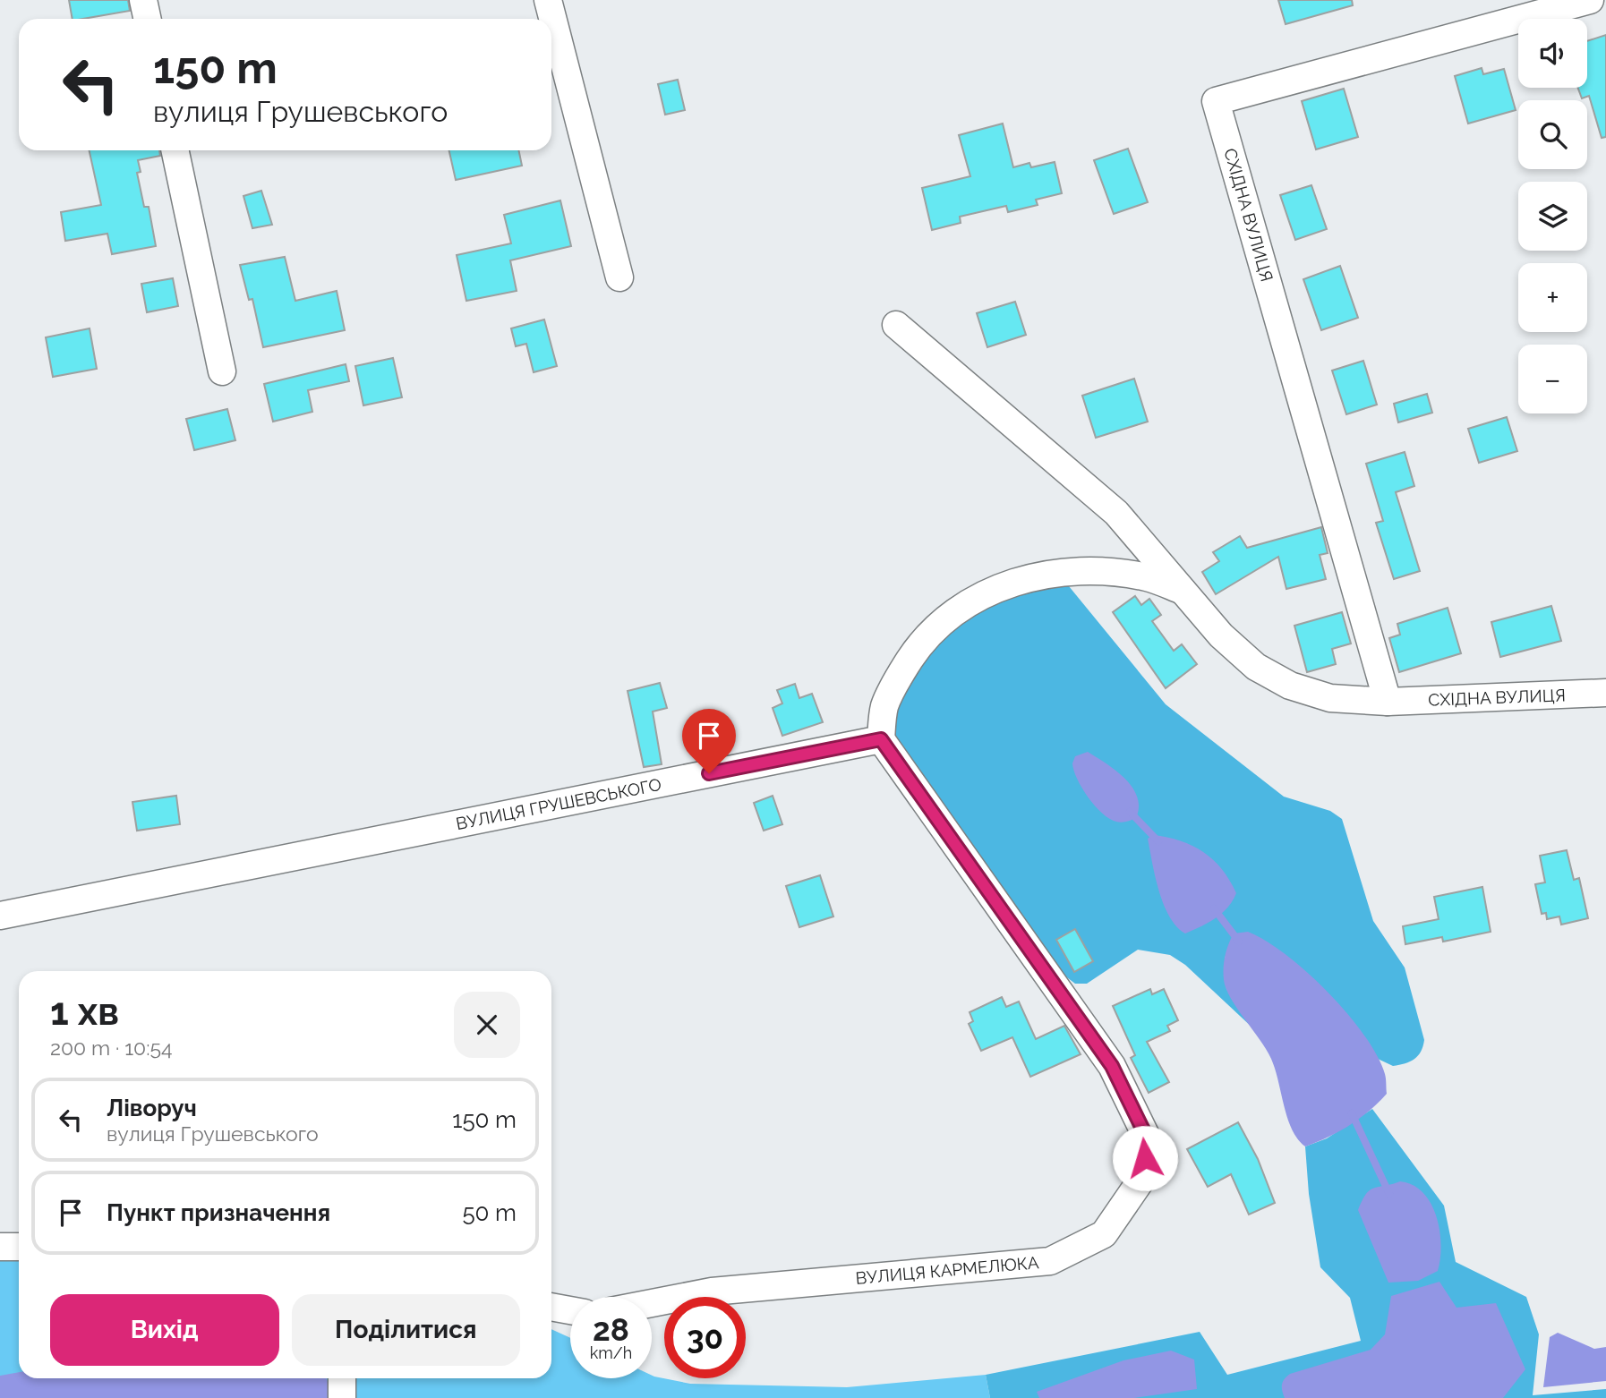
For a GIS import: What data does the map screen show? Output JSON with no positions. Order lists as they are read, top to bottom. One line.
{"streets":{"street":["СХІДНА ВУЛИЦЯ","ВУЛИЦЯ ГРУШЕВСЬКОГО","ВУЛИЦЯ КАРМЕЛЮКА"]},"crossings":[["ВУЛИЦЯ ГРУШЕВСЬКОГО","ВУЛИЦЯ КАРМЕЛЮКА"]],"page":{"map_buttons":["+","−"],"turn":["150 m","вулиця Грушевського"],"heading":["1 хв","200 m · 10:54"],"list":[{"name":"Ліворуч","note":"вулиця Грушевського","value":"150 m"},{"name":"Пункт призначення","value":"50 m"}],"buttons":["Вихід","Поділитися"],"speed":"28 km/h","limit":"30"}}
